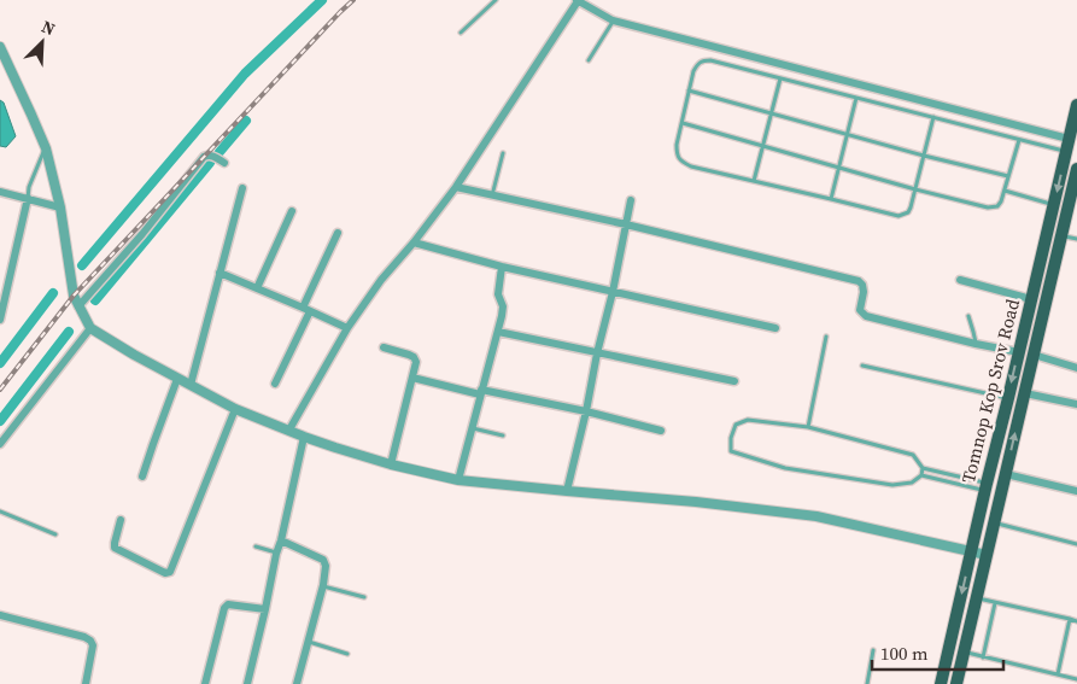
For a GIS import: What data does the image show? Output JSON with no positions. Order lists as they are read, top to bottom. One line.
{"streets":{"main road":["Tomnop Kop Srov Road"]},"scale_bar":"100 m","north":"top right"}
